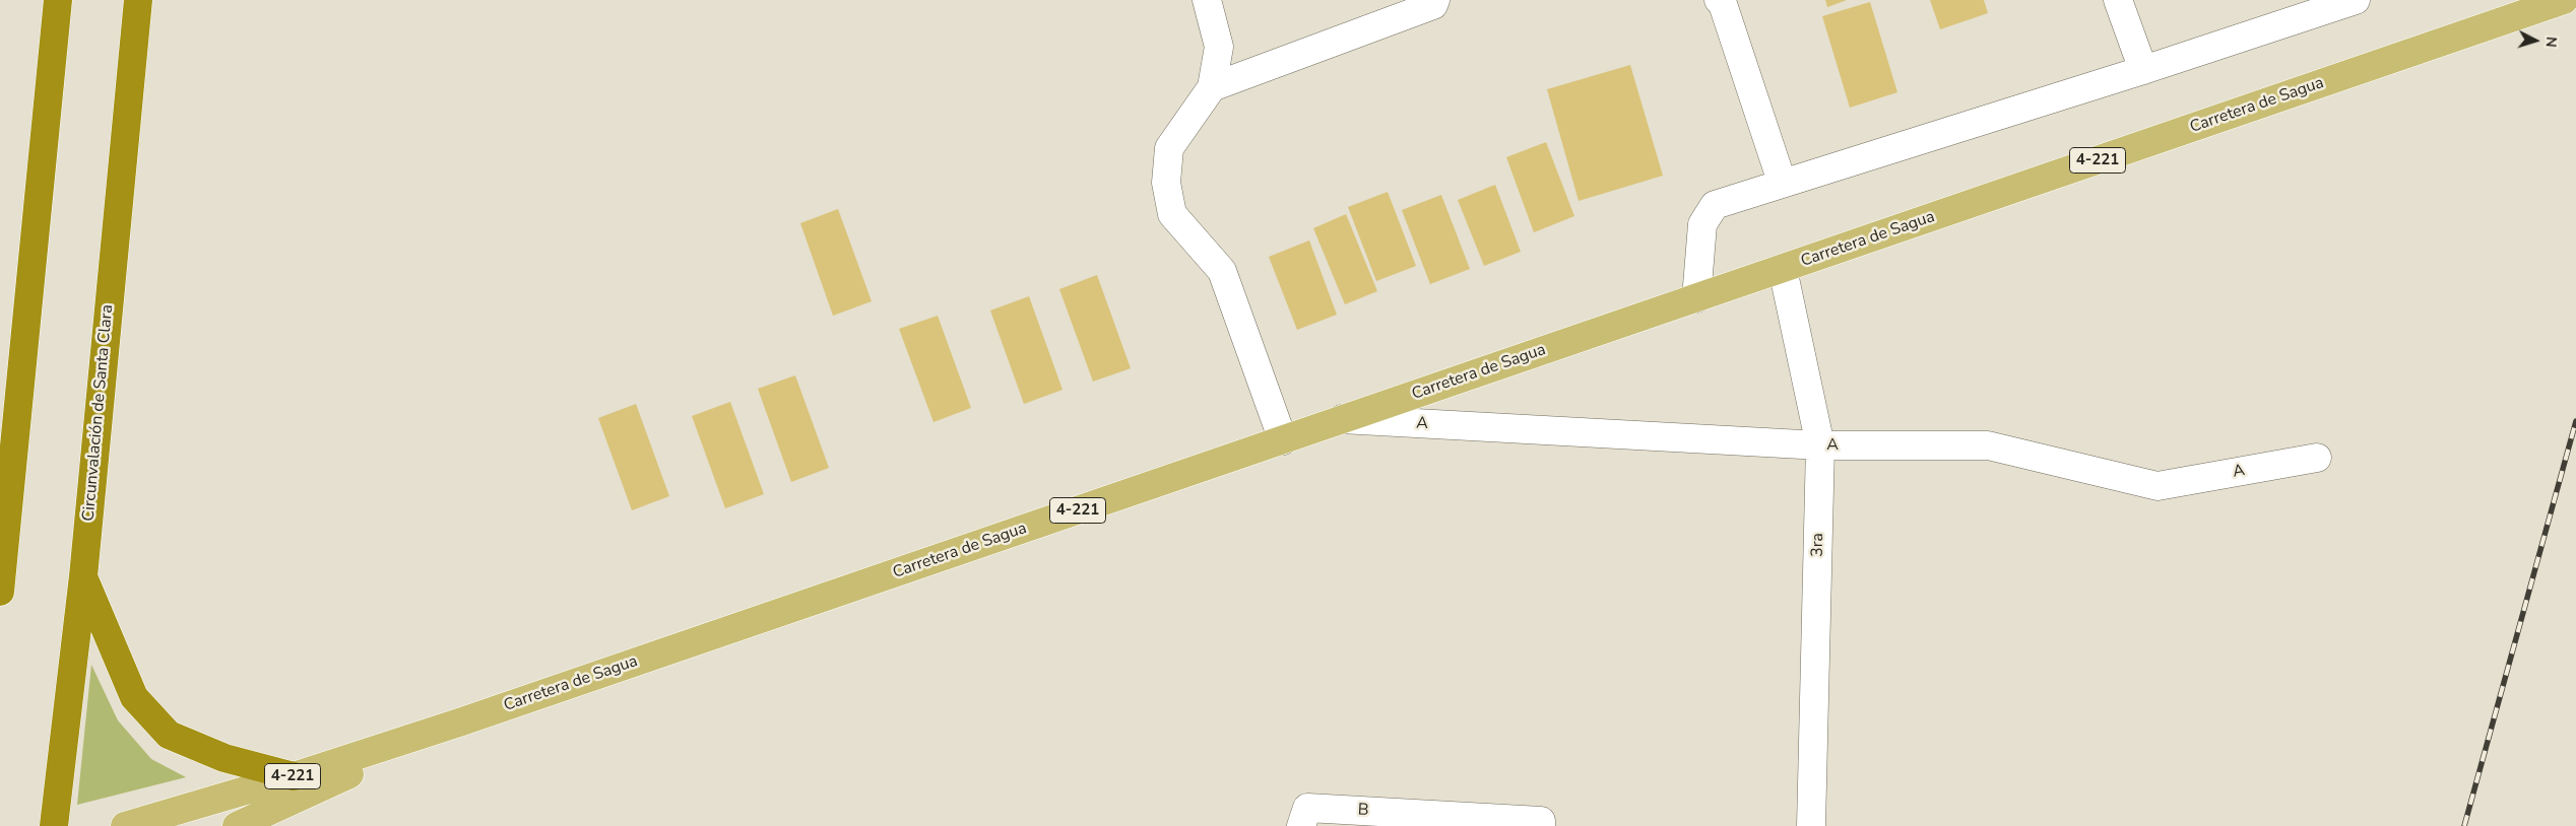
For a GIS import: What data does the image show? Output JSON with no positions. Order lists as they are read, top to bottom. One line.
{"streets":{"highway":["Circunvalación de Santa Clara"],"main road":["Carretera de Sagua","4-221"],"street":["A","3ra","B"]},"crossings":[["Carretera de Sagua","A"],["Carretera de Sagua","3ra"],["A","3ra"]],"north":"right"}
